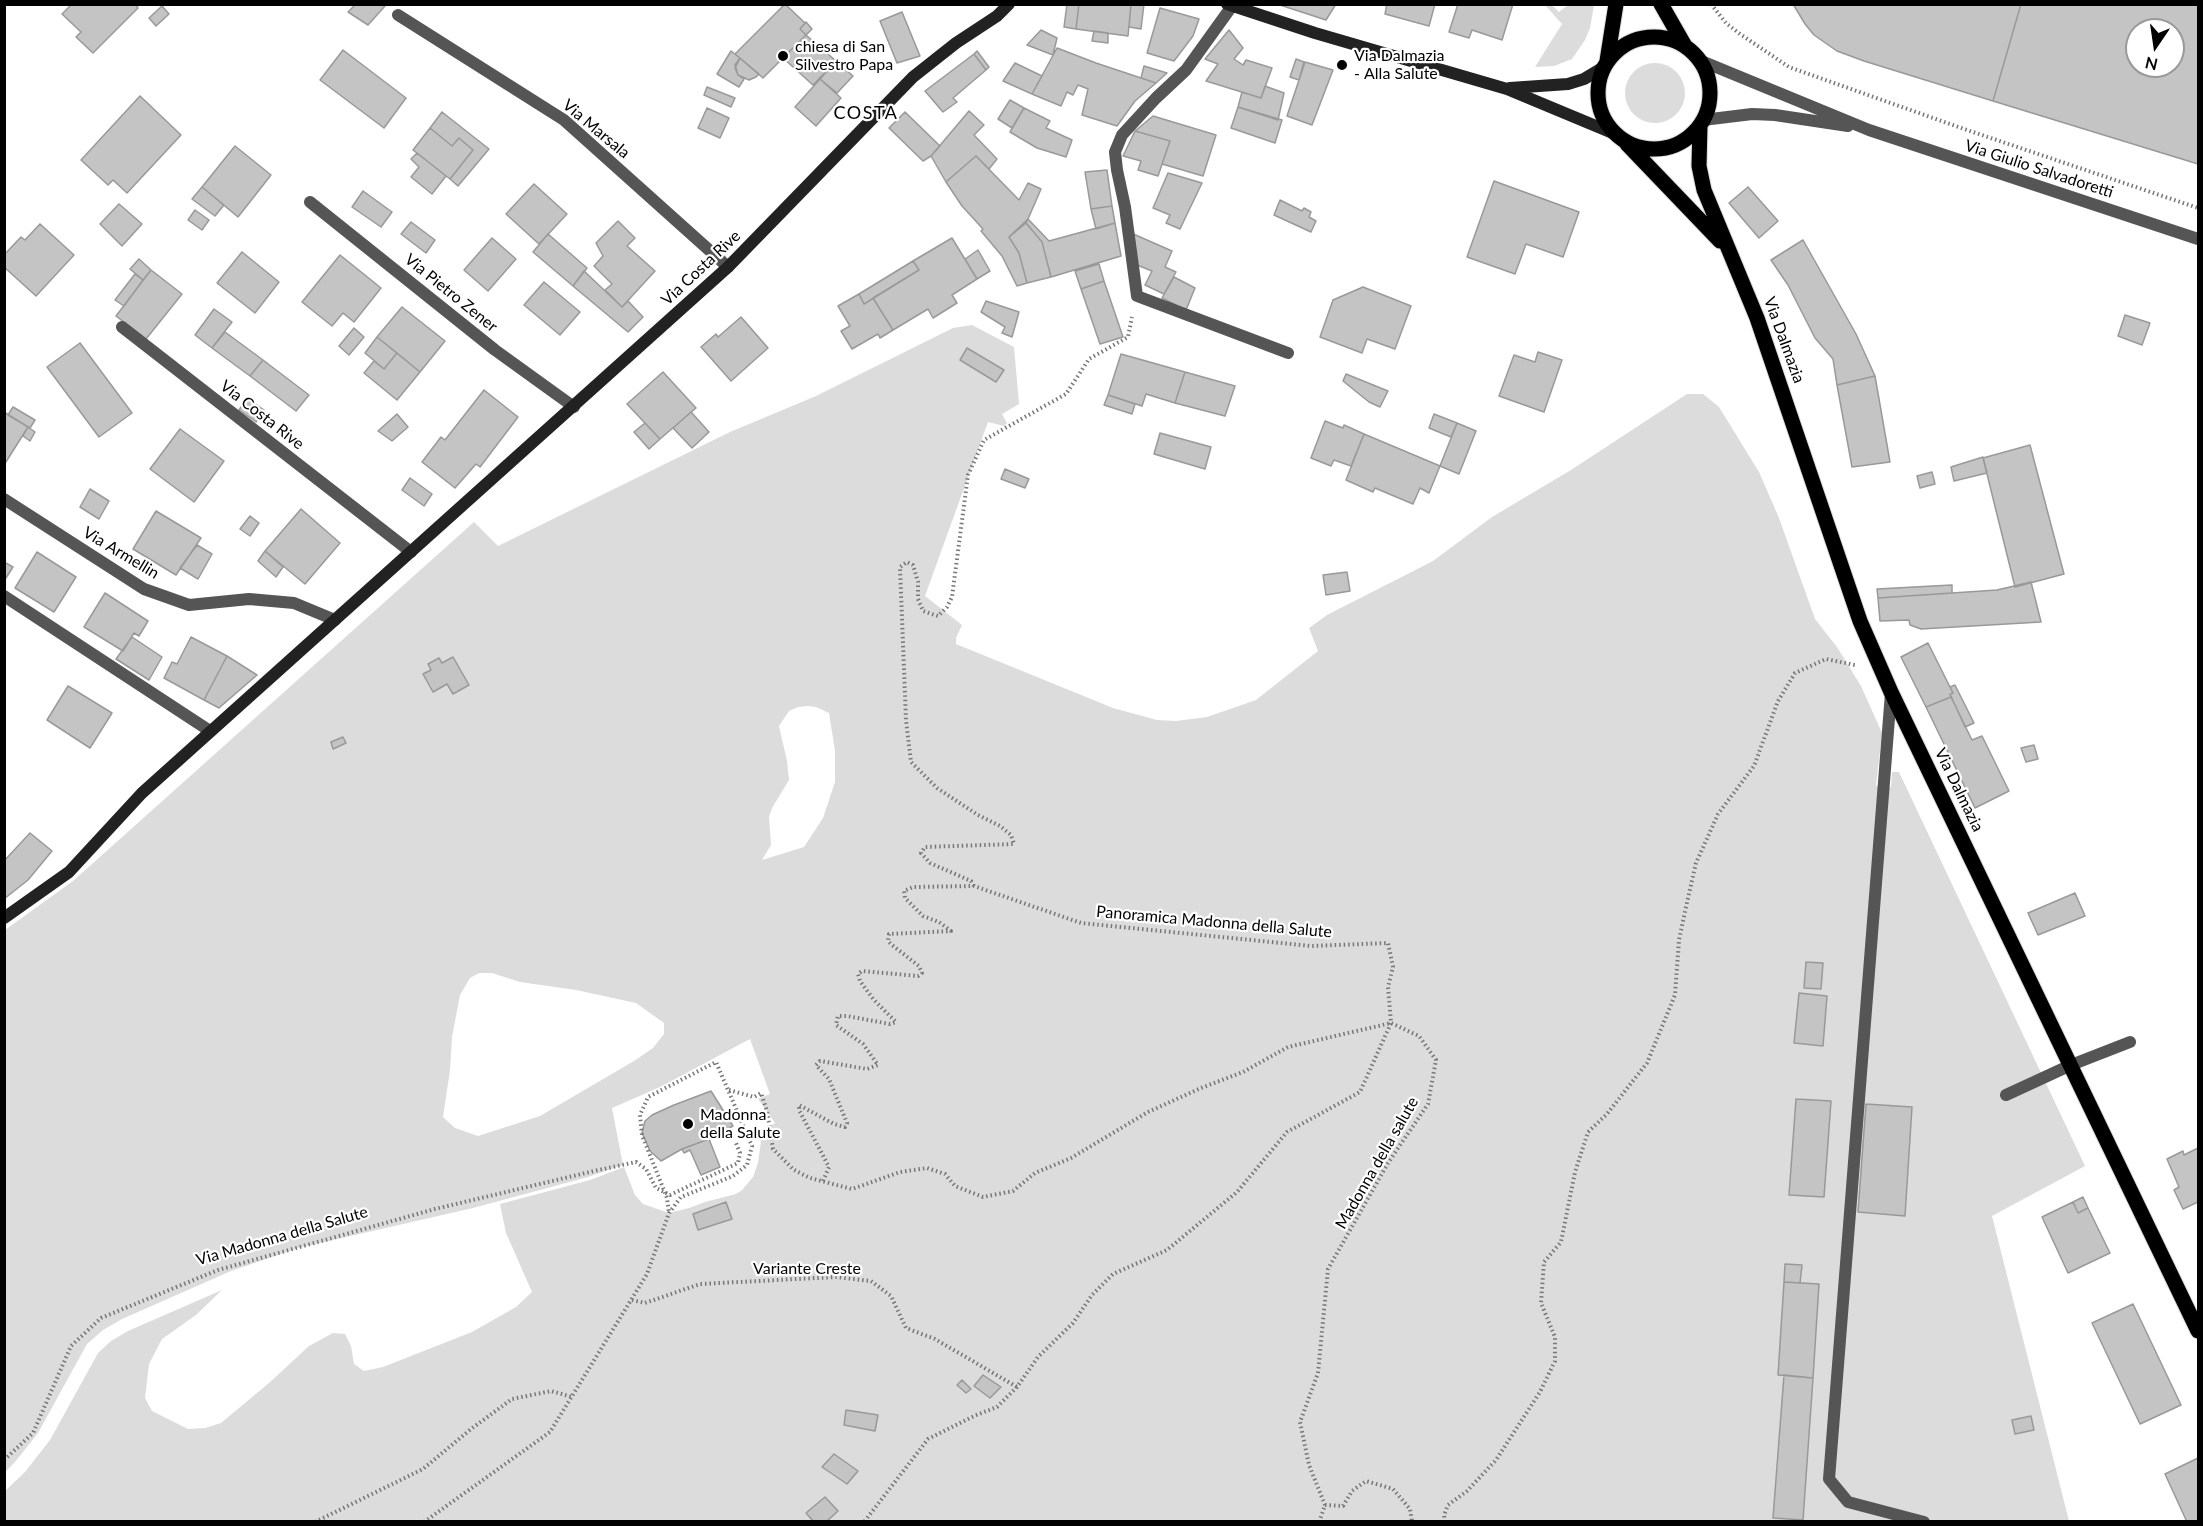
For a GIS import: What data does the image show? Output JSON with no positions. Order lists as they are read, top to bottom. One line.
{"streets":{"main road":["Via Dalmazia"],"street":["Via Marsala","Via Giulio Salvadoretti","Via Costa Rive","Via Pietro Zener","Via Armellin"],"path":["Panoramica Madonna della Salute","Madonna della salute","Via Madonna della Salute","Variante Creste"]},"crossings":[["Via Marsala","Via Costa Rive"],["Via Giulio Salvadoretti","Via Dalmazia"],["Via Costa Rive","Via Pietro Zener"],["Via Costa Rive","Via Armellin"],["Panoramica Madonna della Salute","Madonna della salute"],["Panoramica Madonna della Salute","Variante Creste"]],"districts":["COSTA"],"places":["chiesa di San Silvestro Papa","Via Dalmazia - Alla Salute","Madonna della Salute"],"north":"bottom"}
